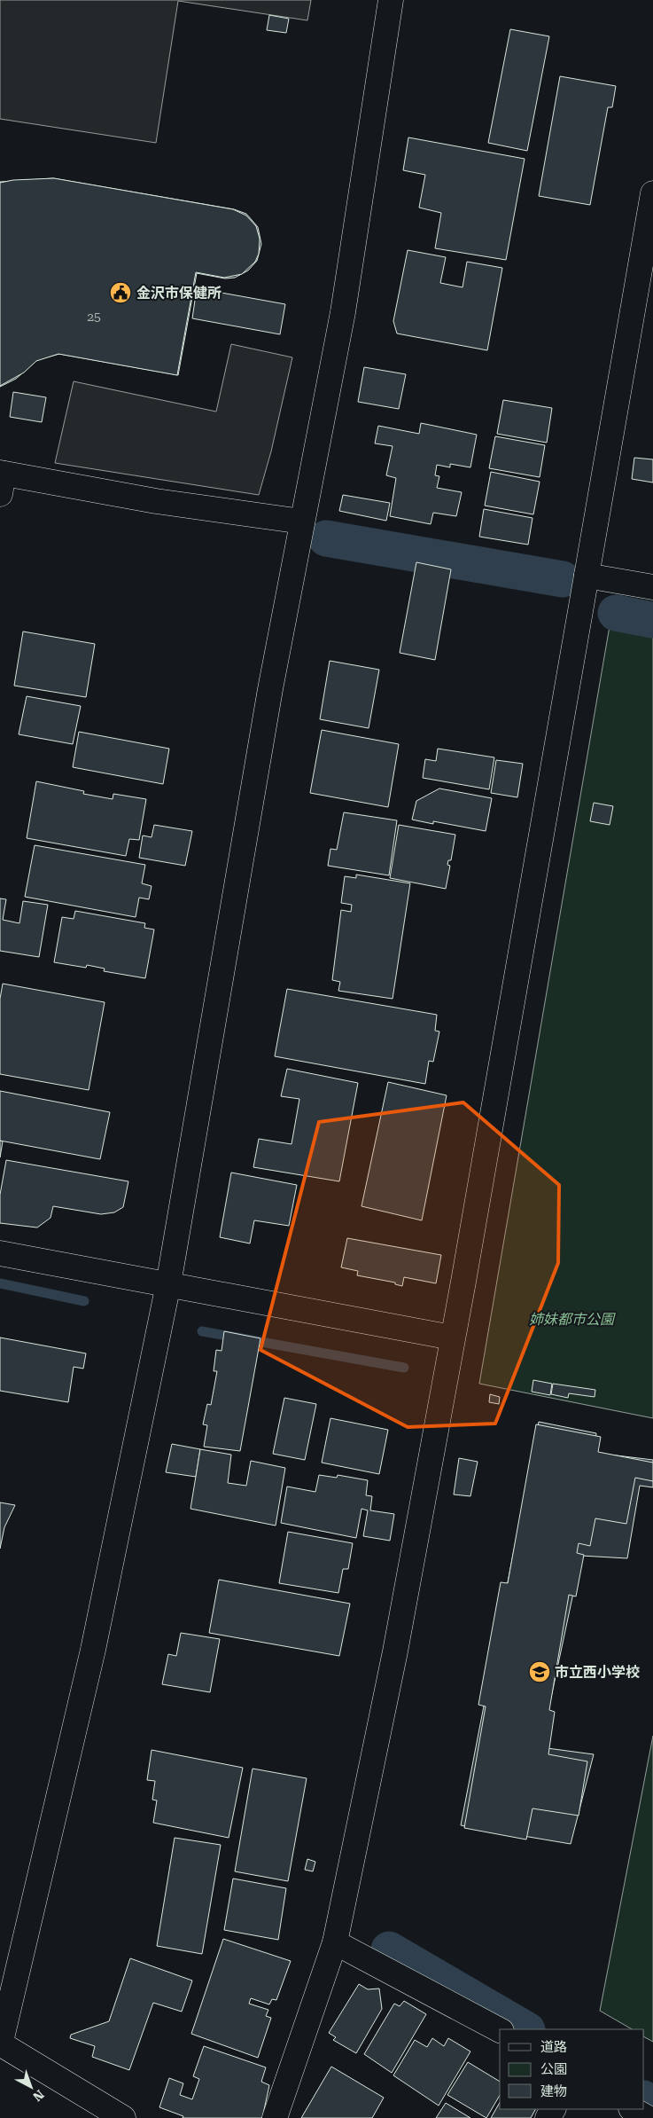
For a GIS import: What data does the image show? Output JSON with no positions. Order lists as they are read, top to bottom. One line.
{"parks":["姉妹都市公園"],"places":{"public building":["金沢市保健所"],"school or university":["市立西小学校"]},"house_numbers":["25"],"legend":["道路","公園","建物"],"north":"bottom right"}
